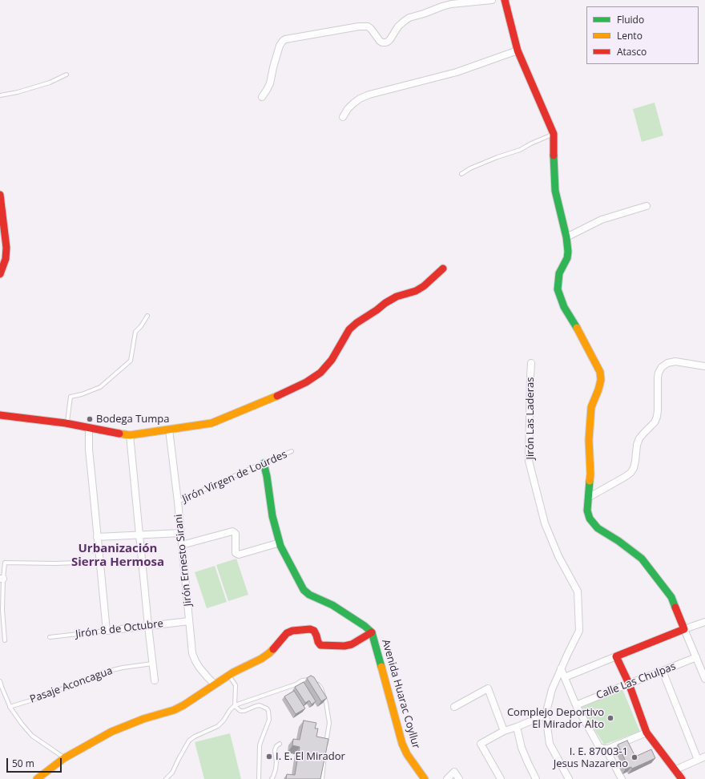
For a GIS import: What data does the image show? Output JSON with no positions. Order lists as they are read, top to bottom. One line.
{"streets":{"main road":["Avenida Huarac Coyllur"],"street":["Jirón Las Laderas","Jirón Ernesto Sirani","Jirón 8 de Octubre","Calle Las Chulpas"],"lane":["Jirón Virgen de Lourdes","Pasaje Aconcagua"]},"crossings":[["Jirón Virgen de Lourdes","Jirón Ernesto Sirani"],["Jirón Virgen de Lourdes","Avenida Huarac Coyllur"],["Jirón Ernesto Sirani","Jirón 8 de Octubre"]],"districts":["Urbanización Sierra Hermosa"],"places":["Bodega Tumpa","Complejo Deportivo El Mirador Alto","I. E. El Mirador","I. E. 87003-1 Jesus Nazareno"],"legend":["Fluido","Lento","Atasco"],"scale_bar":"50 m"}
